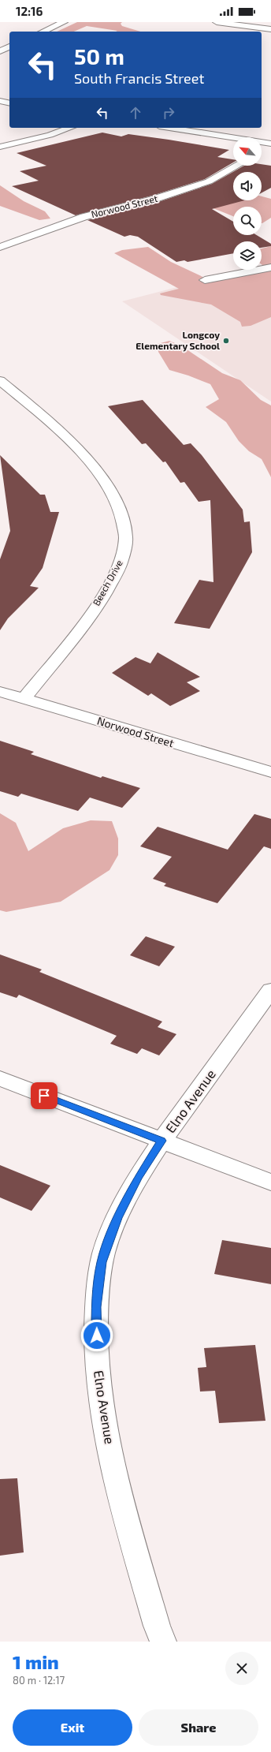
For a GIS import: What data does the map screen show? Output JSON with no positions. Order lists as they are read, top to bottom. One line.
{"streets":{"street":["Norwood Street","Beech Drive","Elno Avenue"]},"crossings":[["Norwood Street","Beech Drive"]],"places":["Longcoy Elementary School"],"north":"top left","page":{"status":"12:16","turn":["50 m","South Francis Street"],"heading":["1 min","80 m · 12:17"],"buttons":["Exit","Share"]}}
